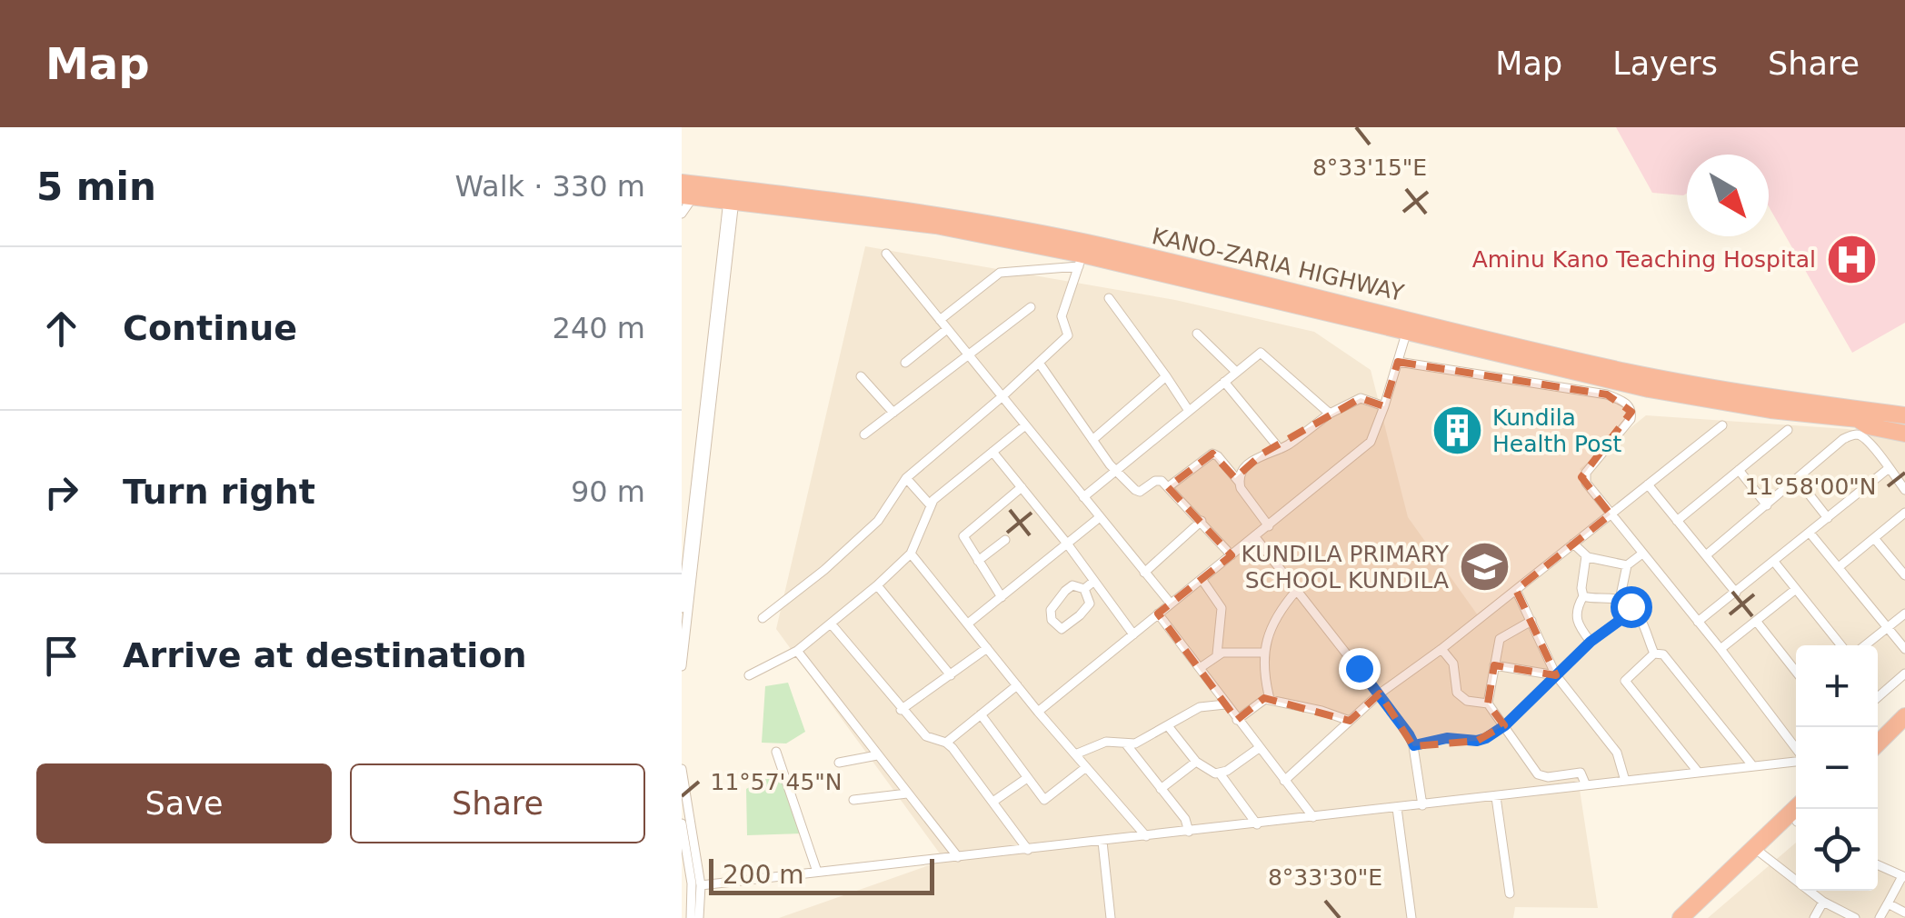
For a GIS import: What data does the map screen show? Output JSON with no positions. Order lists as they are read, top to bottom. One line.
{"streets":{"highway":["KANO-ZARIA HIGHWAY"]},"places":{"hospital":["Aminu Kano Teaching Hospital"],"building":["Kundila Health Post"],"school or university":["KUNDILA PRIMARY SCHOOL KUNDILA"]},"scale_bar":"200 m","north":"bottom right","page":{"header":"Map","nav":["Map","Layers","Share"],"heading":["5 min","Walk · 330 m"],"list":[["Continue","240 m"],["Turn right","90 m"],"Arrive at destination"],"map_buttons":["+","−"],"buttons":["Save","Share"],"scale":"200 m"},"coordinates":["8°33'15\"E","11°58'00\"N","11°57'45\"N","8°33'30\"E"]}
